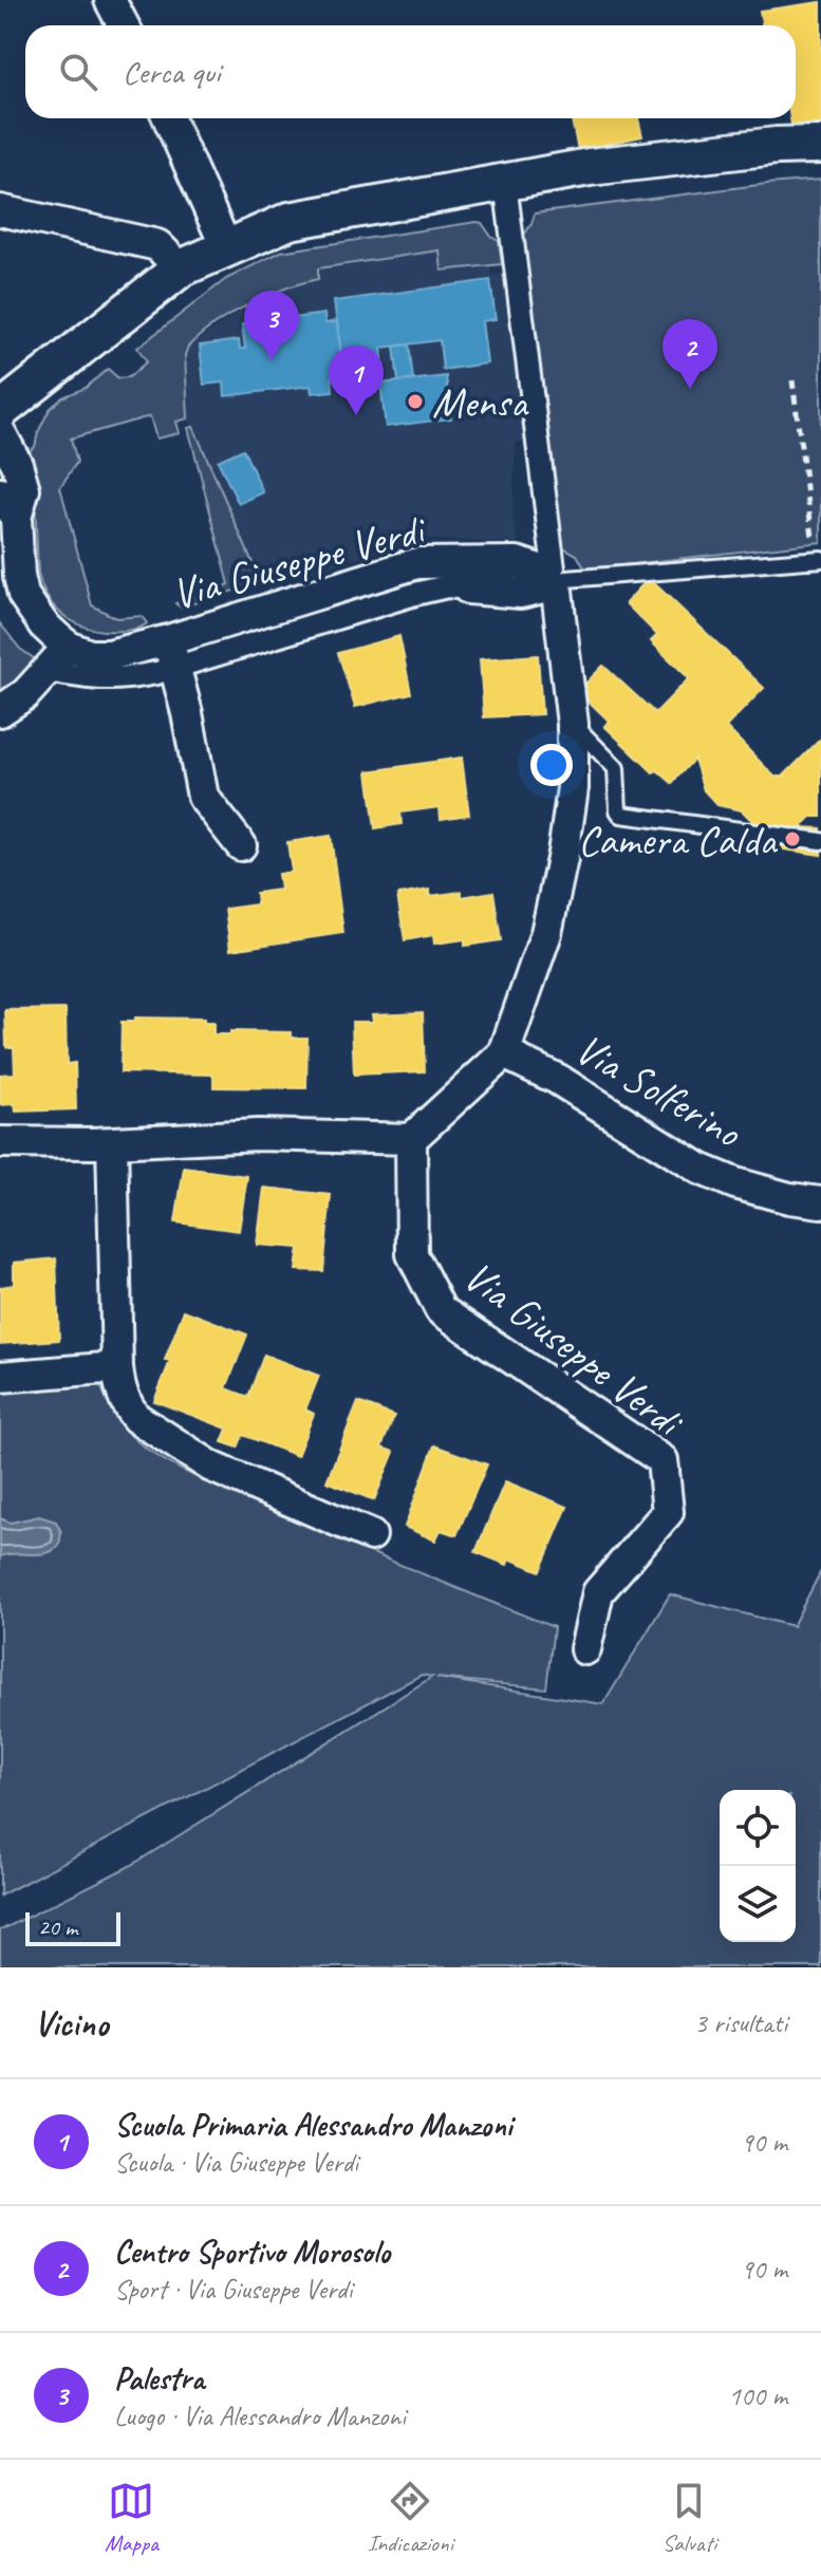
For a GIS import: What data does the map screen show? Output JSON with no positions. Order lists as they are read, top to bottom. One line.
{"streets":{"street":["Via Giuseppe Verdi","Via Solferino"]},"places":["Mensa","Camera Calda"],"scale_bar":"20 m","page":{"search":"Cerca qui","pins":["3","2","1"],"scale":"20 m","heading":["Vicino","3 risultati"],"list":[{"mark":"1","name":"Scuola Primaria Alessandro Manzoni","note":"Scuola · Via Giuseppe Verdi","value":"90 m"},{"mark":"2","name":"Centro Sportivo Morosolo","note":"Sport · Via Giuseppe Verdi","value":"90 m"},{"mark":"3","name":"Palestra","note":"Luogo · Via Alessandro Manzoni","value":"100 m"}],"nav":["Mappa","Indicazioni","Salvati"]}}
